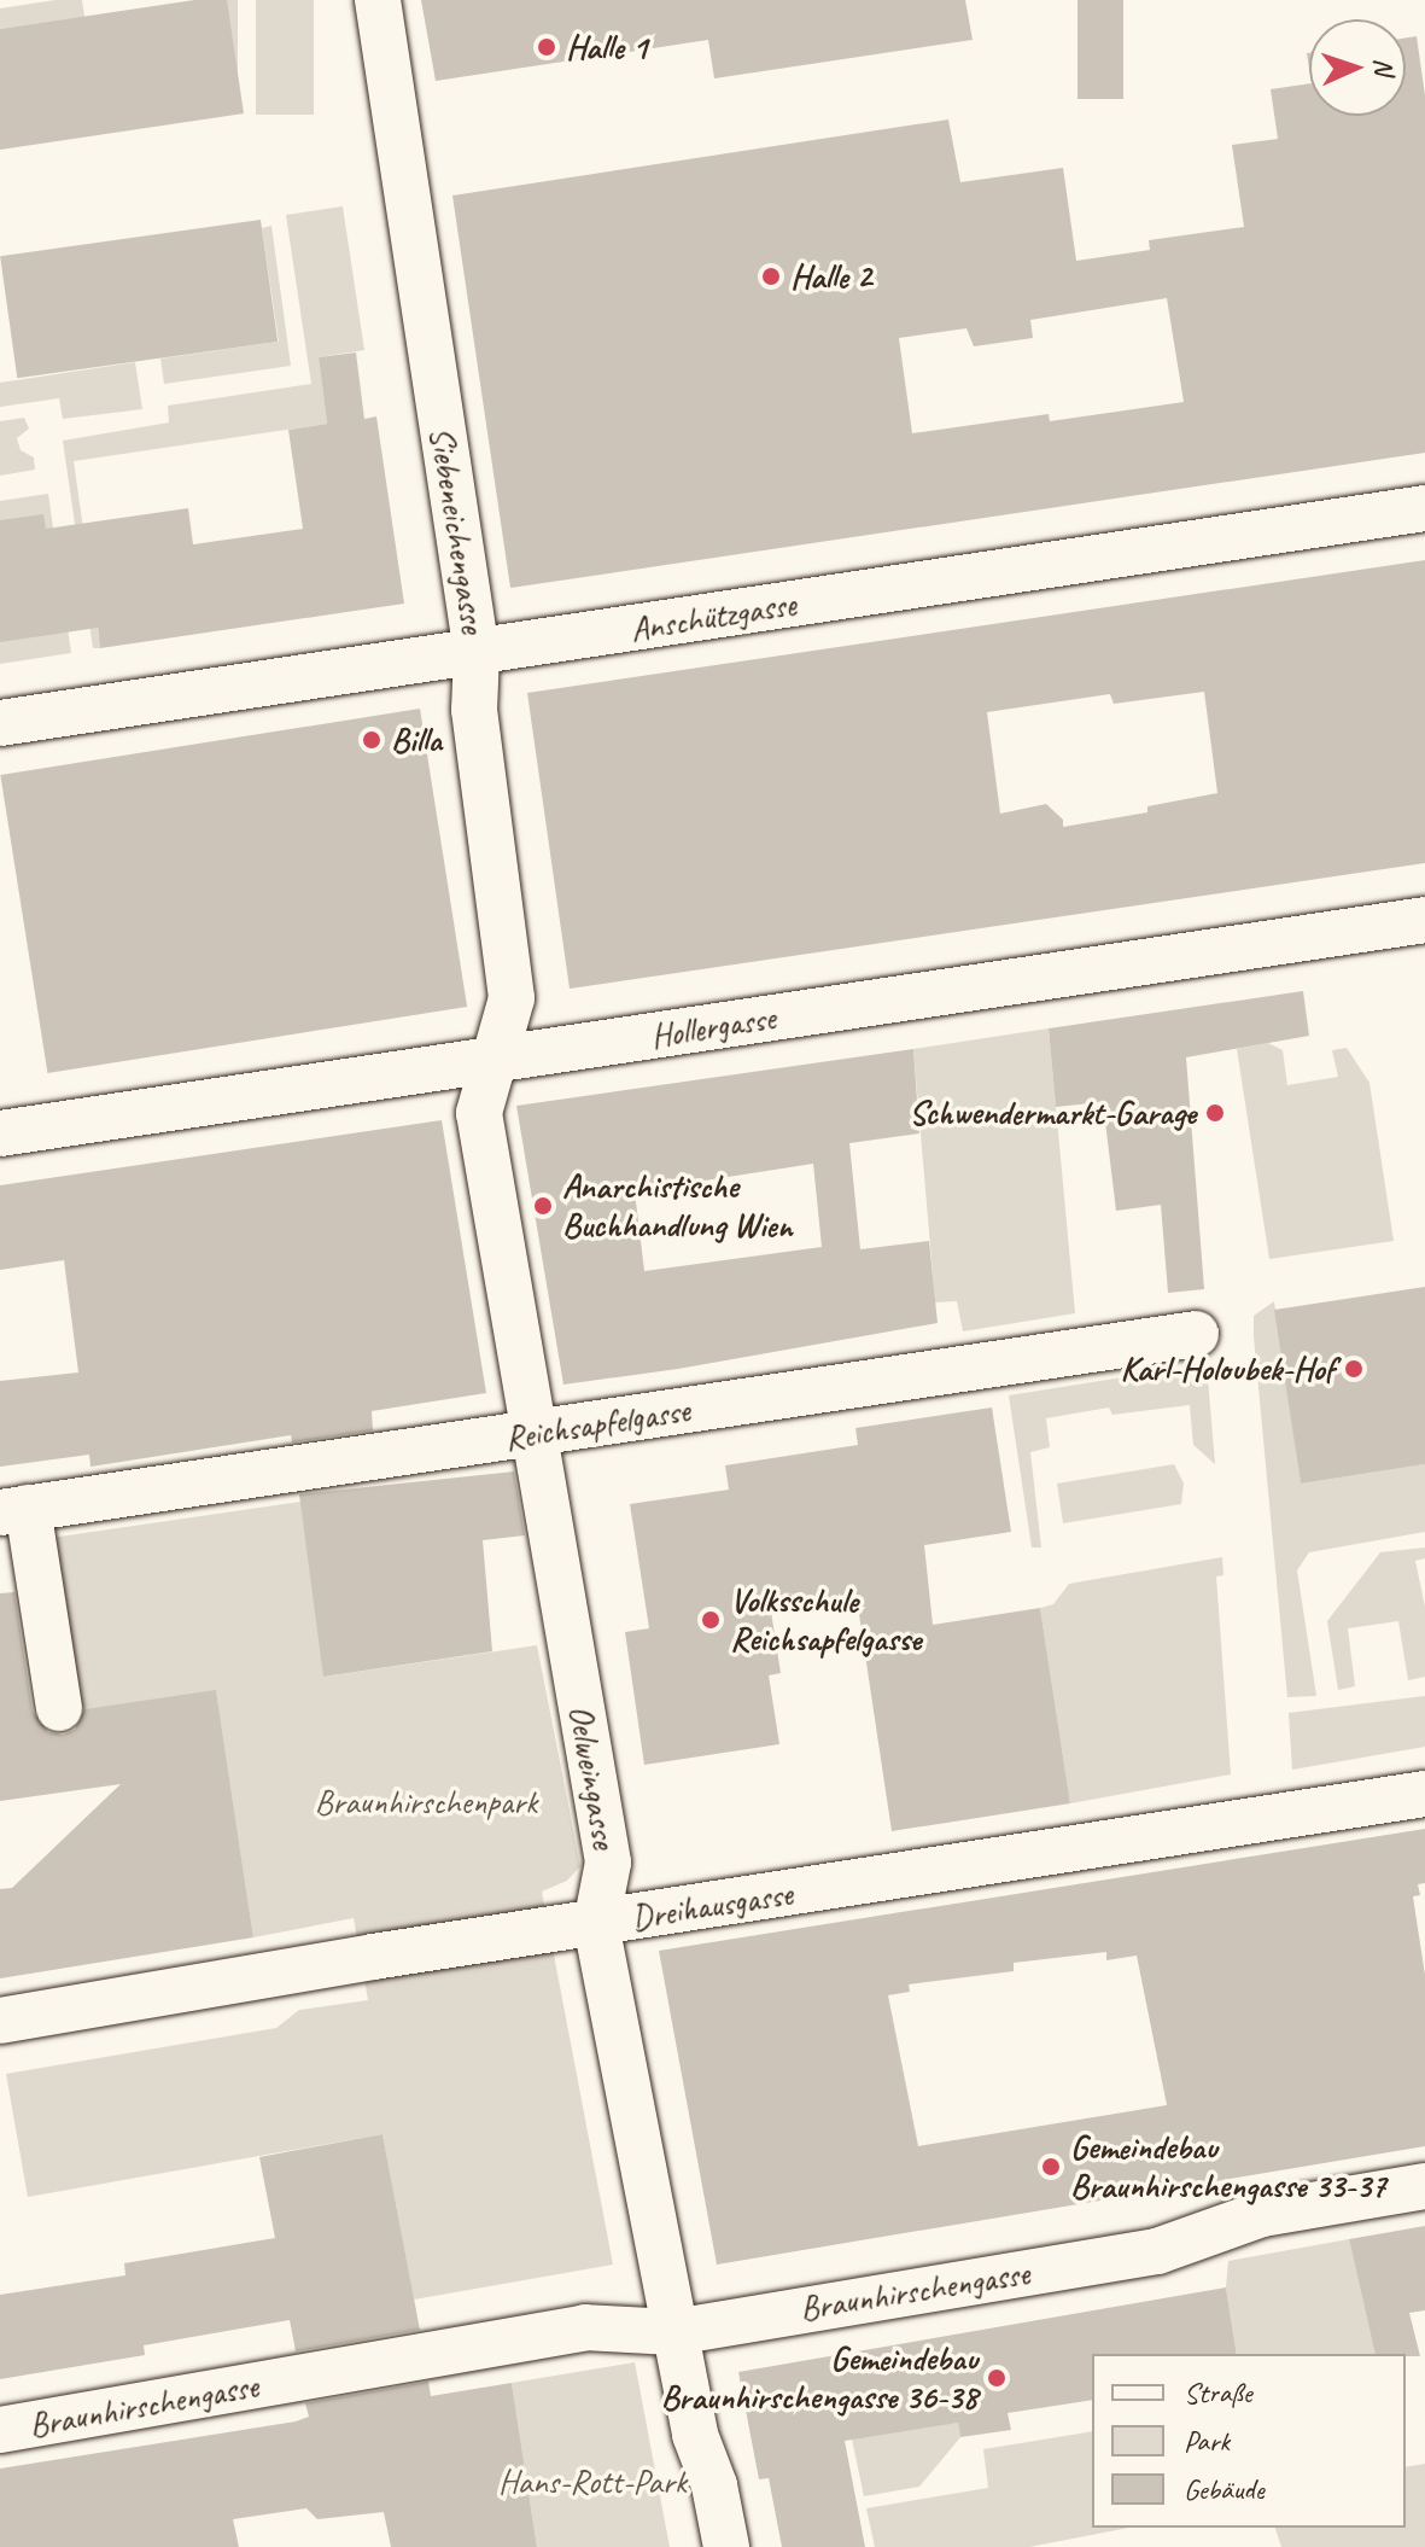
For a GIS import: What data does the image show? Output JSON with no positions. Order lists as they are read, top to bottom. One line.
{"streets":{"street":["Siebeneichengasse","Anschützgasse","Hollergasse","Reichsapfelgasse","Oelweingasse","Dreihausgasse","Braunhirschengasse"]},"crossings":[["Siebeneichengasse","Anschützgasse"],["Siebeneichengasse","Hollergasse"],["Siebeneichengasse","Oelweingasse"],["Hollergasse","Oelweingasse"],["Reichsapfelgasse","Oelweingasse"],["Oelweingasse","Dreihausgasse"],["Oelweingasse","Braunhirschengasse"]],"parks":["Braunhirschenpark","Hans-Rott-Park"],"places":["Halle 1","Halle 2","Billa","Schwendermarkt-Garage","Anarchistische Buchhandlung Wien","Karl-Holoubek-Hof","Volksschule Reichsapfelgasse","Gemeindebau Braunhirschengasse 33-37","Gemeindebau Braunhirschengasse 36-38"],"legend":["Straße","Park","Gebäude"],"north":"right"}
